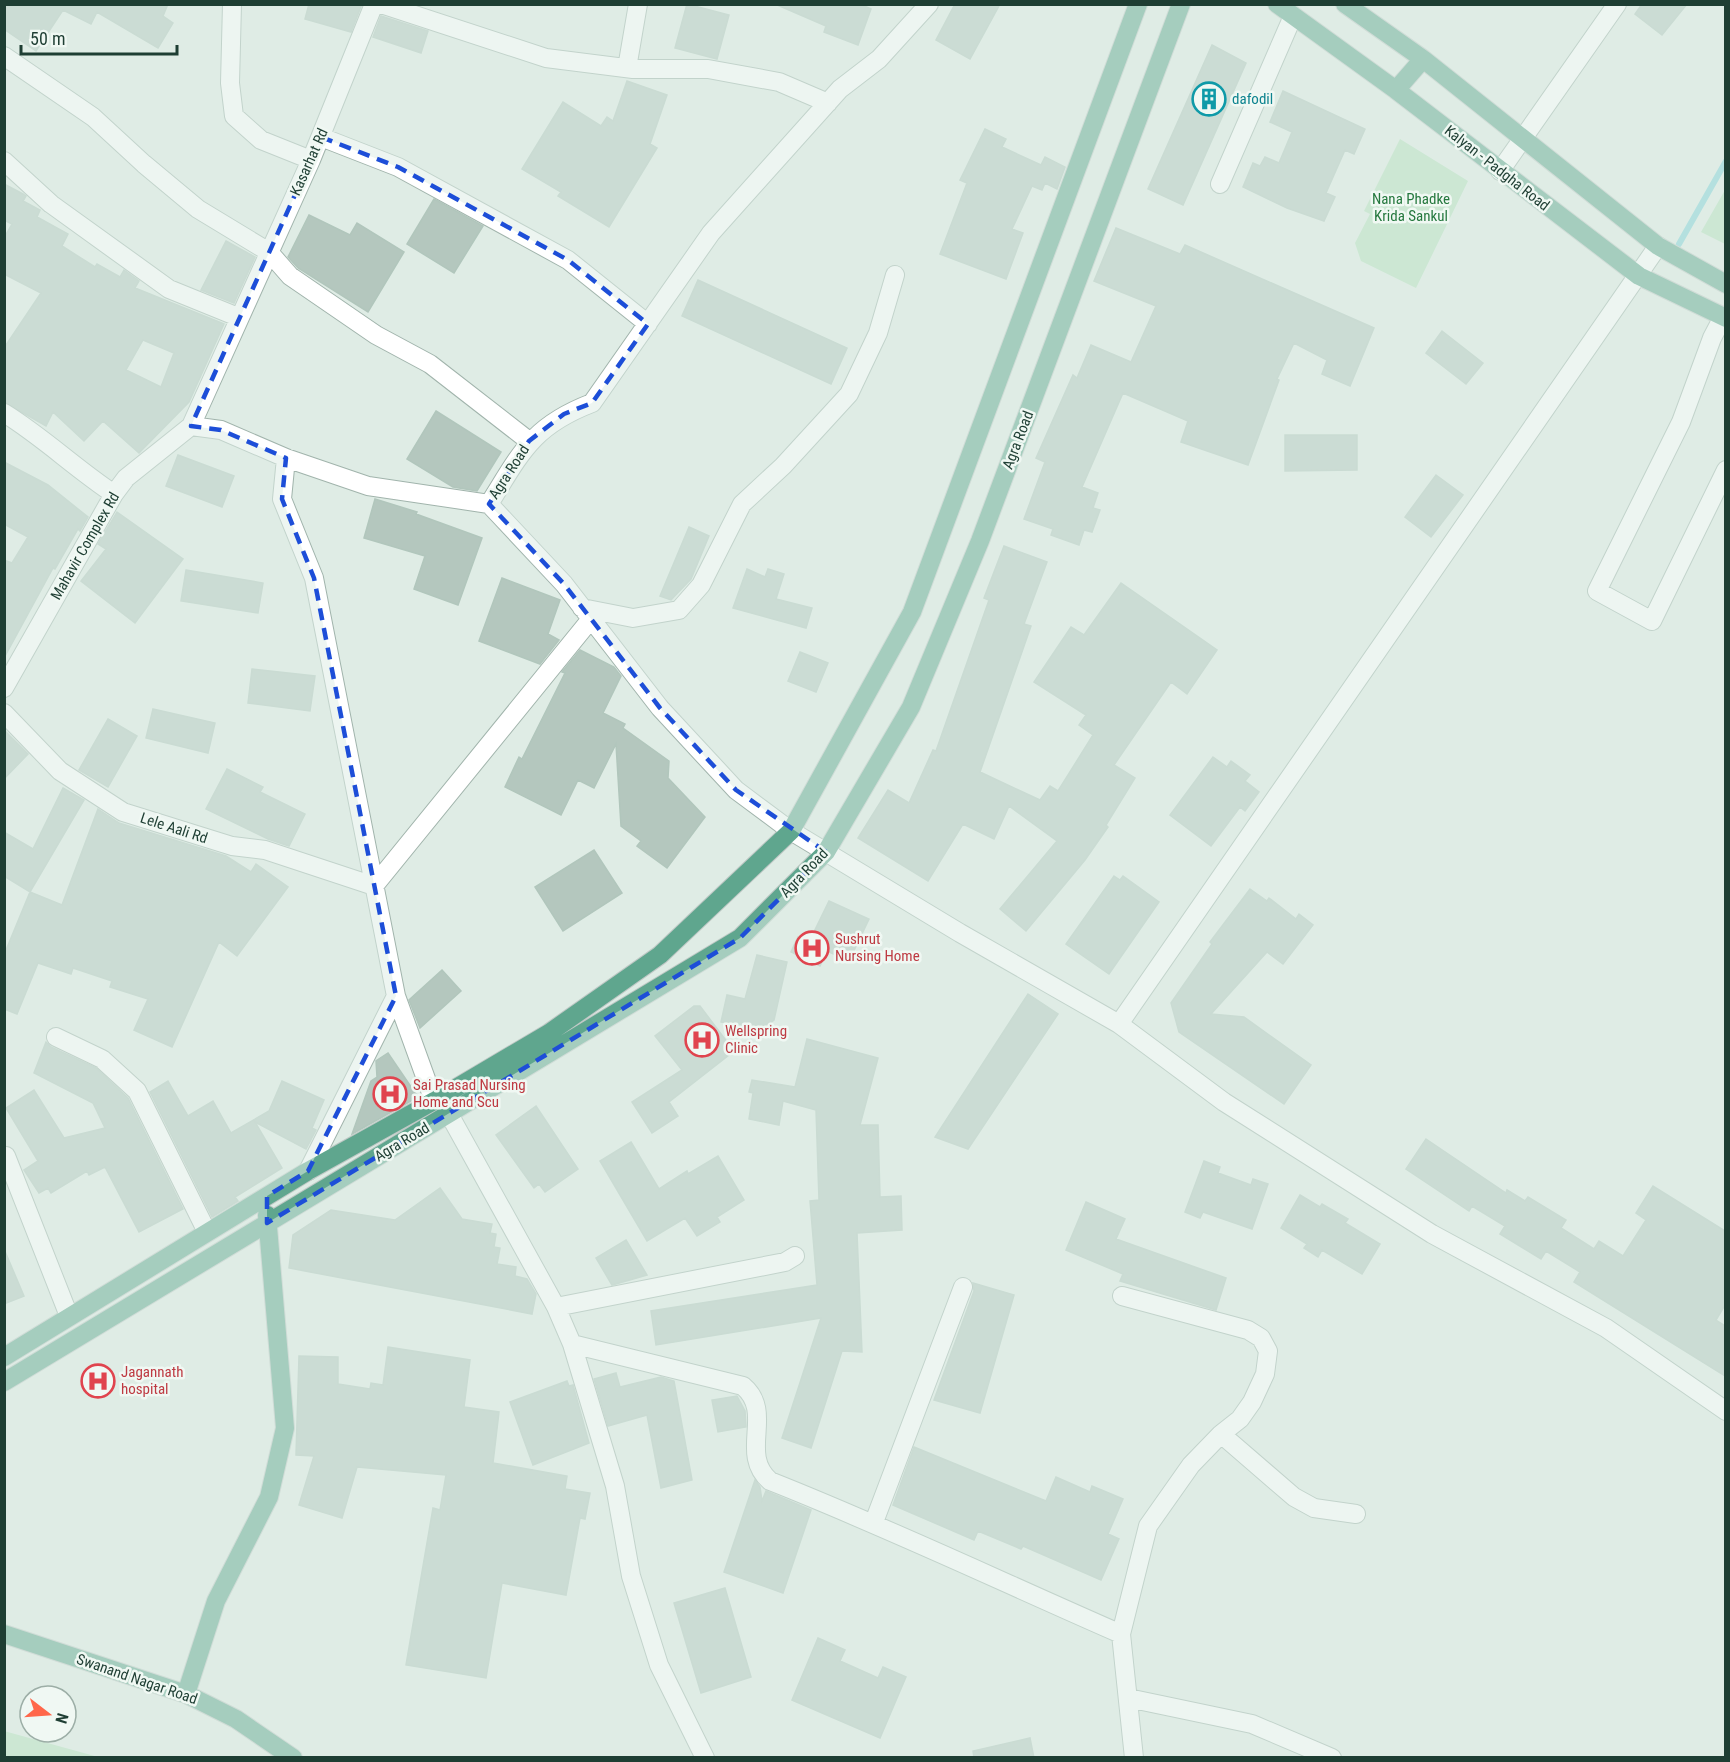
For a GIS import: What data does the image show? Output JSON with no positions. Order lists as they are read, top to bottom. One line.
{"streets":{"main road":["Kalyan - Padgha Road","Agra Road","Swanand Nagar Road"],"street":["Kasarhat Rd","Mahavir Complex Rd","Lele Aali Rd"]},"crossings":[["Kasarhat Rd","Agra Road"],["Kasarhat Rd","Mahavir Complex Rd"],["Agra Road","Mahavir Complex Rd"]],"parks":["Nana Phadke Krida Sankul"],"places":{"building":["dafodil"],"hospital":["Sushrut Nursing Home","Wellspring Clinic","Sai Prasad Nursing Home and Scu","Jagannath hospital"]},"scale_bar":"50 m","north":"right"}
